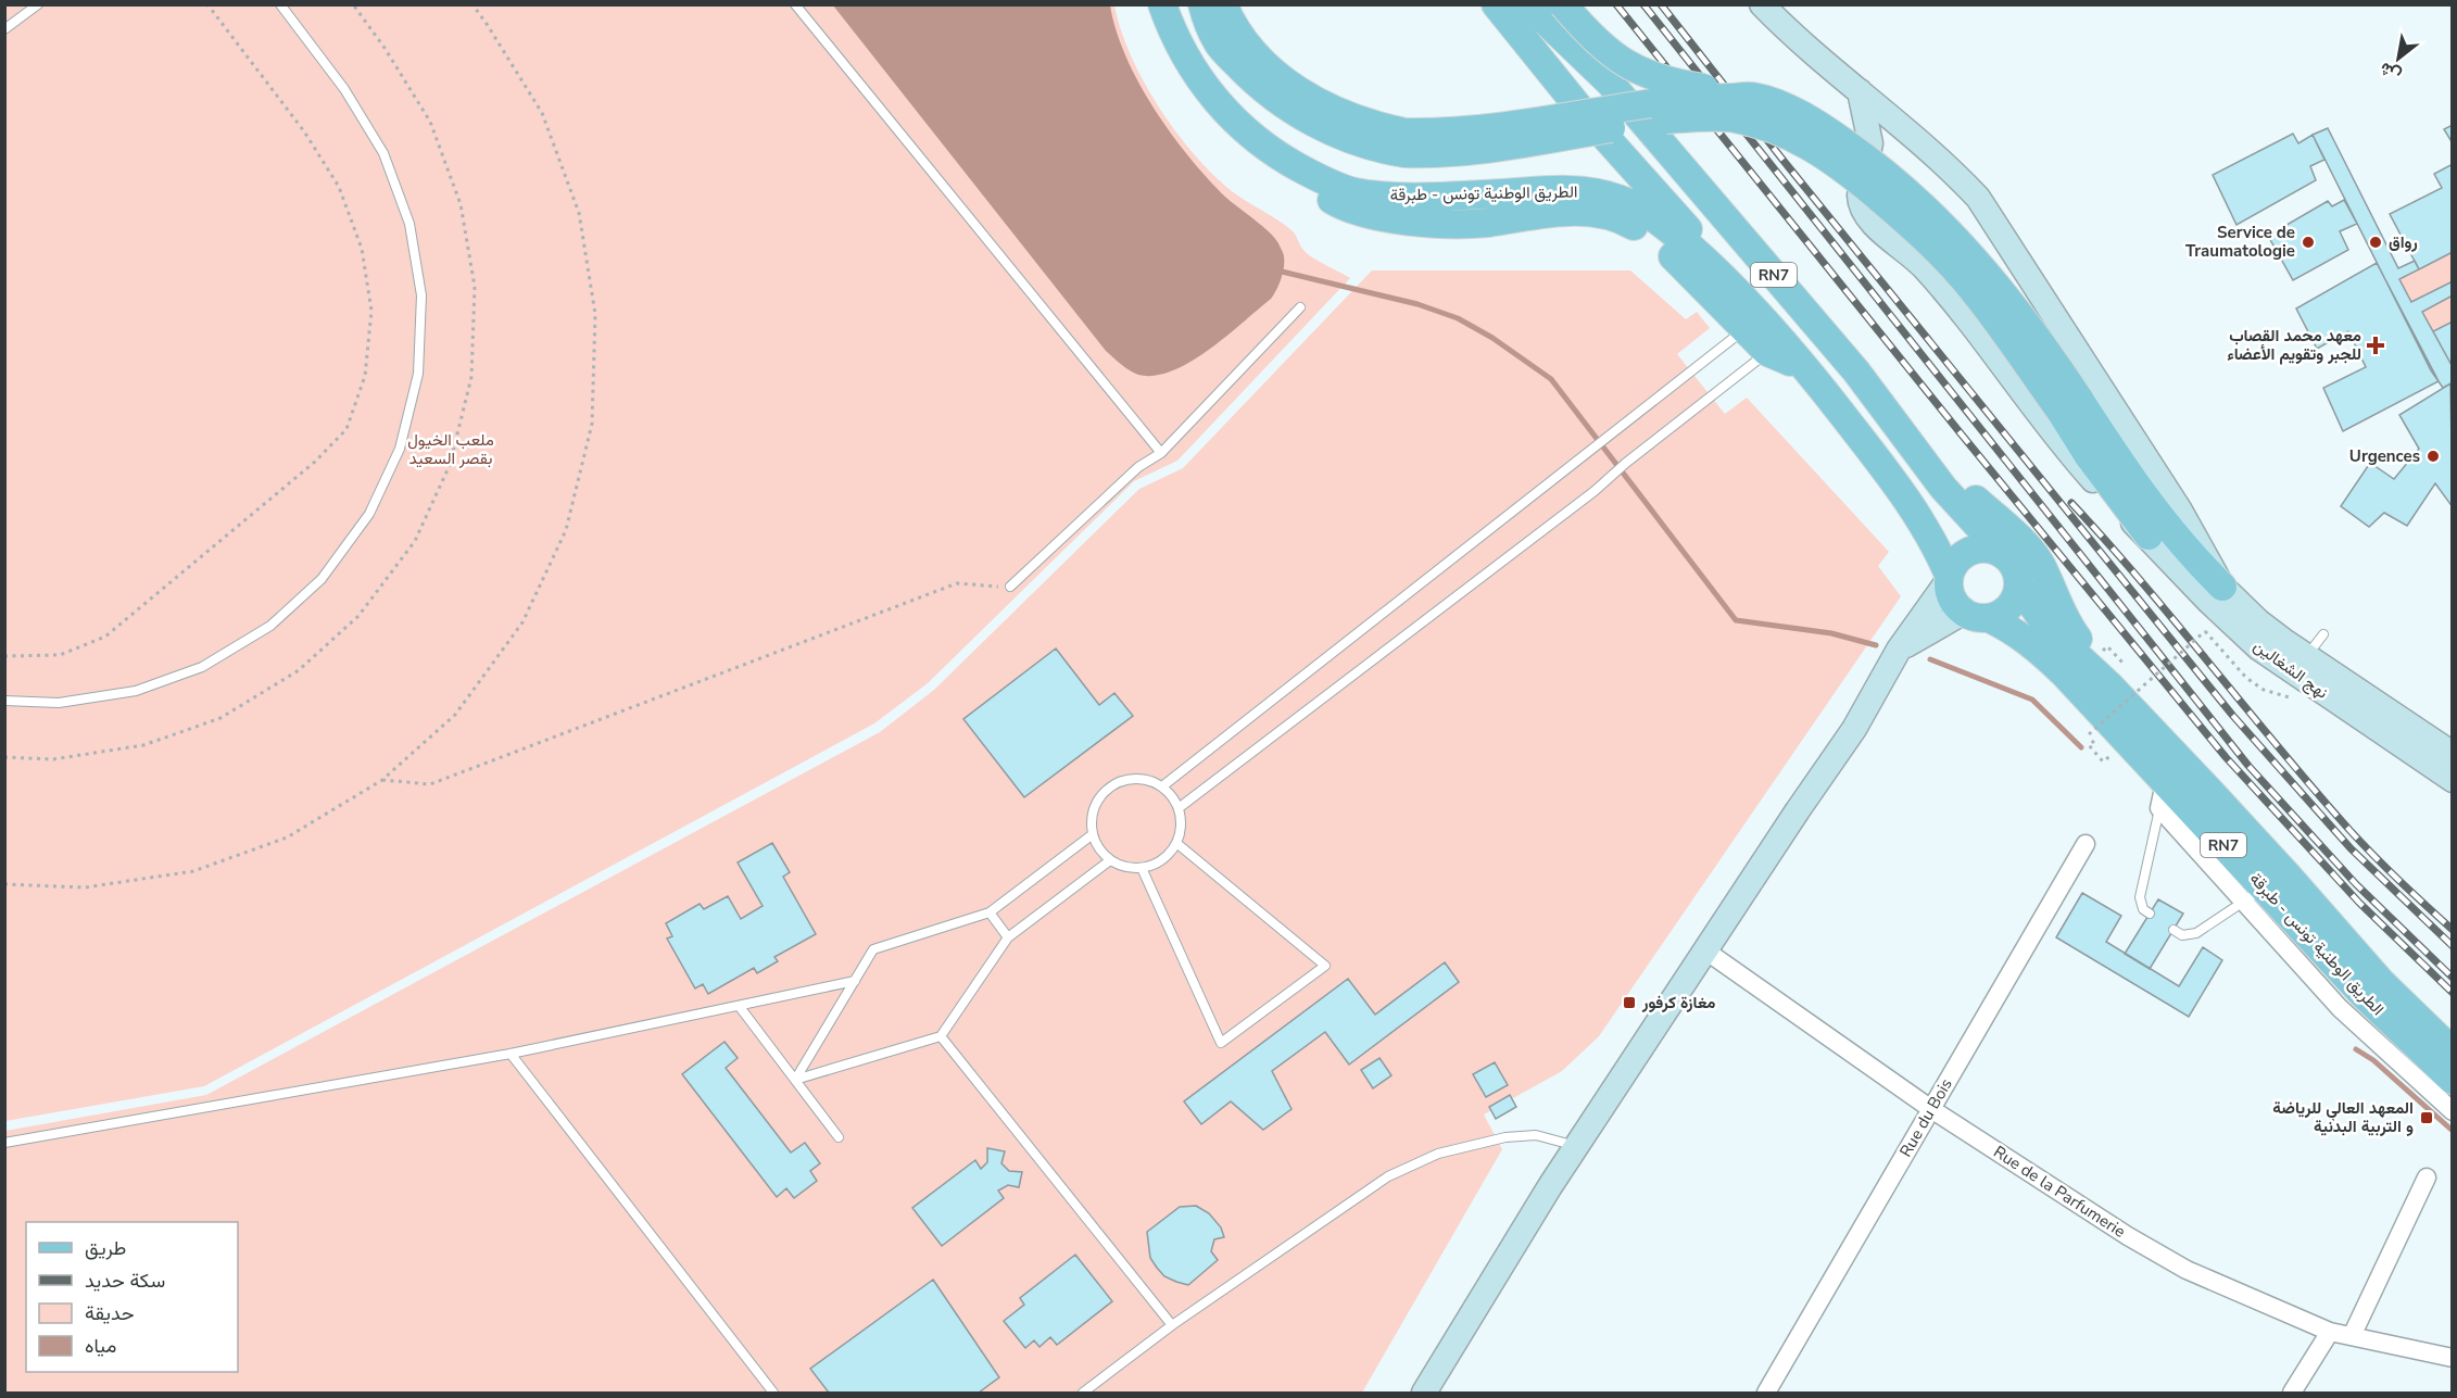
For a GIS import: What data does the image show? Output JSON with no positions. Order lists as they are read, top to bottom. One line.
{"streets":{"main road":["الطريق الوطنية تونس - طبرقة","RN7"],"street":["نهج الشغالين","Rue du Bois","Rue de la Parfumerie"]},"crossings":[["الطريق الوطنية تونس - طبرقة","RN7"],["Rue du Bois","Rue de la Parfumerie"]],"parks":["ملعب الخيول بقصر السعيد"],"places":{"other":["Service de Traumatologie","رواق","Urgences"],"health":["معهد محمد القصاب للجبر وتقويم الأعضاء"],"transit":["مغازة كرفور","المعهد العالي للرياضة و التربية البدنية"]},"legend":["طريق","سكة حديد","حديقة","مياه"],"north":"bottom left"}
